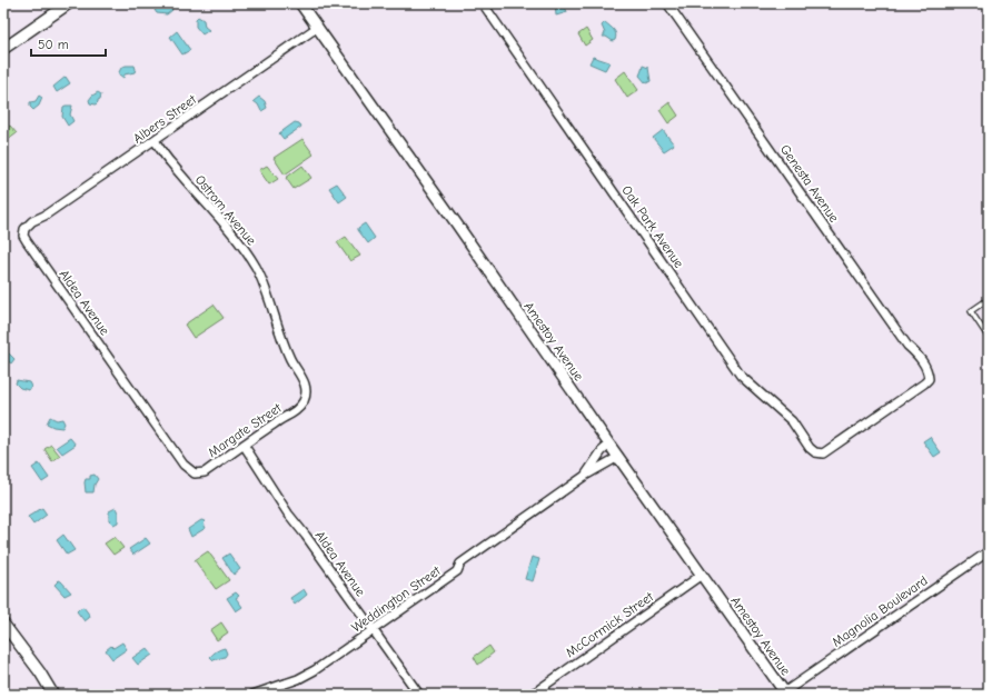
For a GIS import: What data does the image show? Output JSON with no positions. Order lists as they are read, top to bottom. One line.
{"streets":{"street":["Albers Street","Genesta Avenue","Ostrom Avenue","Oak Park Avenue","Aldea Avenue","Amestoy Avenue","Margate Street","Weddington Street","Magnolia Boulevard","McCormick Street"]},"crossings":[["Albers Street","Ostrom Avenue"],["Albers Street","Aldea Avenue"],["Albers Street","Amestoy Avenue"],["Genesta Avenue","Oak Park Avenue"],["Ostrom Avenue","Margate Street"],["Aldea Avenue","Margate Street"],["Aldea Avenue","Weddington Street"],["Amestoy Avenue","Weddington Street"],["Amestoy Avenue","Magnolia Boulevard"],["Amestoy Avenue","McCormick Street"]],"scale_bar":"50 m"}
